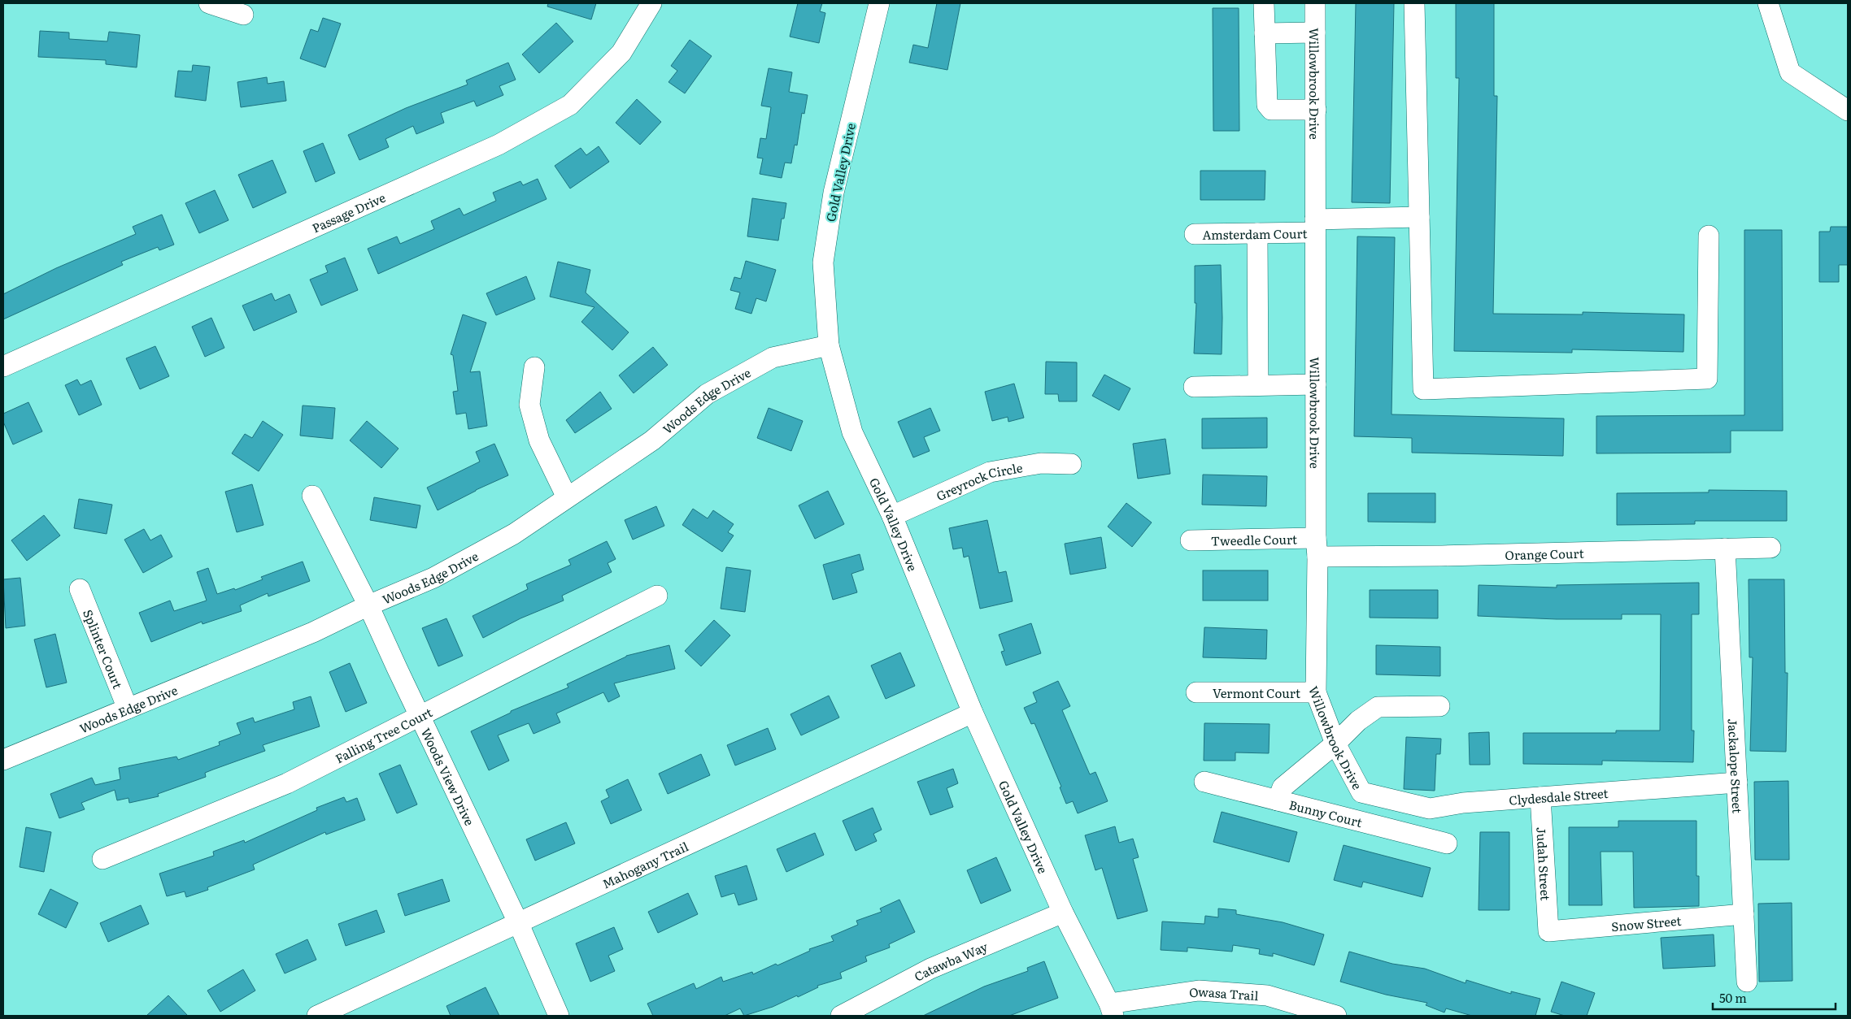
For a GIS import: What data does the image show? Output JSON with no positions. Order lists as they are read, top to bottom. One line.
{"streets":{"street":["Willowbrook Drive","Gold Valley Drive","Passage Drive","Amsterdam Court","Woods Edge Drive","Greyrock Circle","Tweedle Court","Orange Court","Splinter Court","Vermont Court","Falling Tree Court","Jackalope Street","Woods View Drive","Clydesdale Street","Bunny Court","Mahogany Trail","Judah Street","Snow Street","Catawba Way","Owasa Trail"]},"crossings":[["Willowbrook Drive","Amsterdam Court"],["Willowbrook Drive","Tweedle Court"],["Willowbrook Drive","Orange Court"],["Willowbrook Drive","Vermont Court"],["Willowbrook Drive","Clydesdale Street"],["Gold Valley Drive","Woods Edge Drive"],["Gold Valley Drive","Greyrock Circle"],["Gold Valley Drive","Mahogany Trail"],["Gold Valley Drive","Catawba Way"],["Gold Valley Drive","Owasa Trail"],["Woods Edge Drive","Splinter Court"],["Woods Edge Drive","Woods View Drive"],["Tweedle Court","Orange Court"],["Orange Court","Jackalope Street"],["Falling Tree Court","Woods View Drive"],["Jackalope Street","Clydesdale Street"],["Jackalope Street","Snow Street"],["Woods View Drive","Mahogany Trail"],["Clydesdale Street","Judah Street"],["Judah Street","Snow Street"]],"scale_bar":"50 m"}
